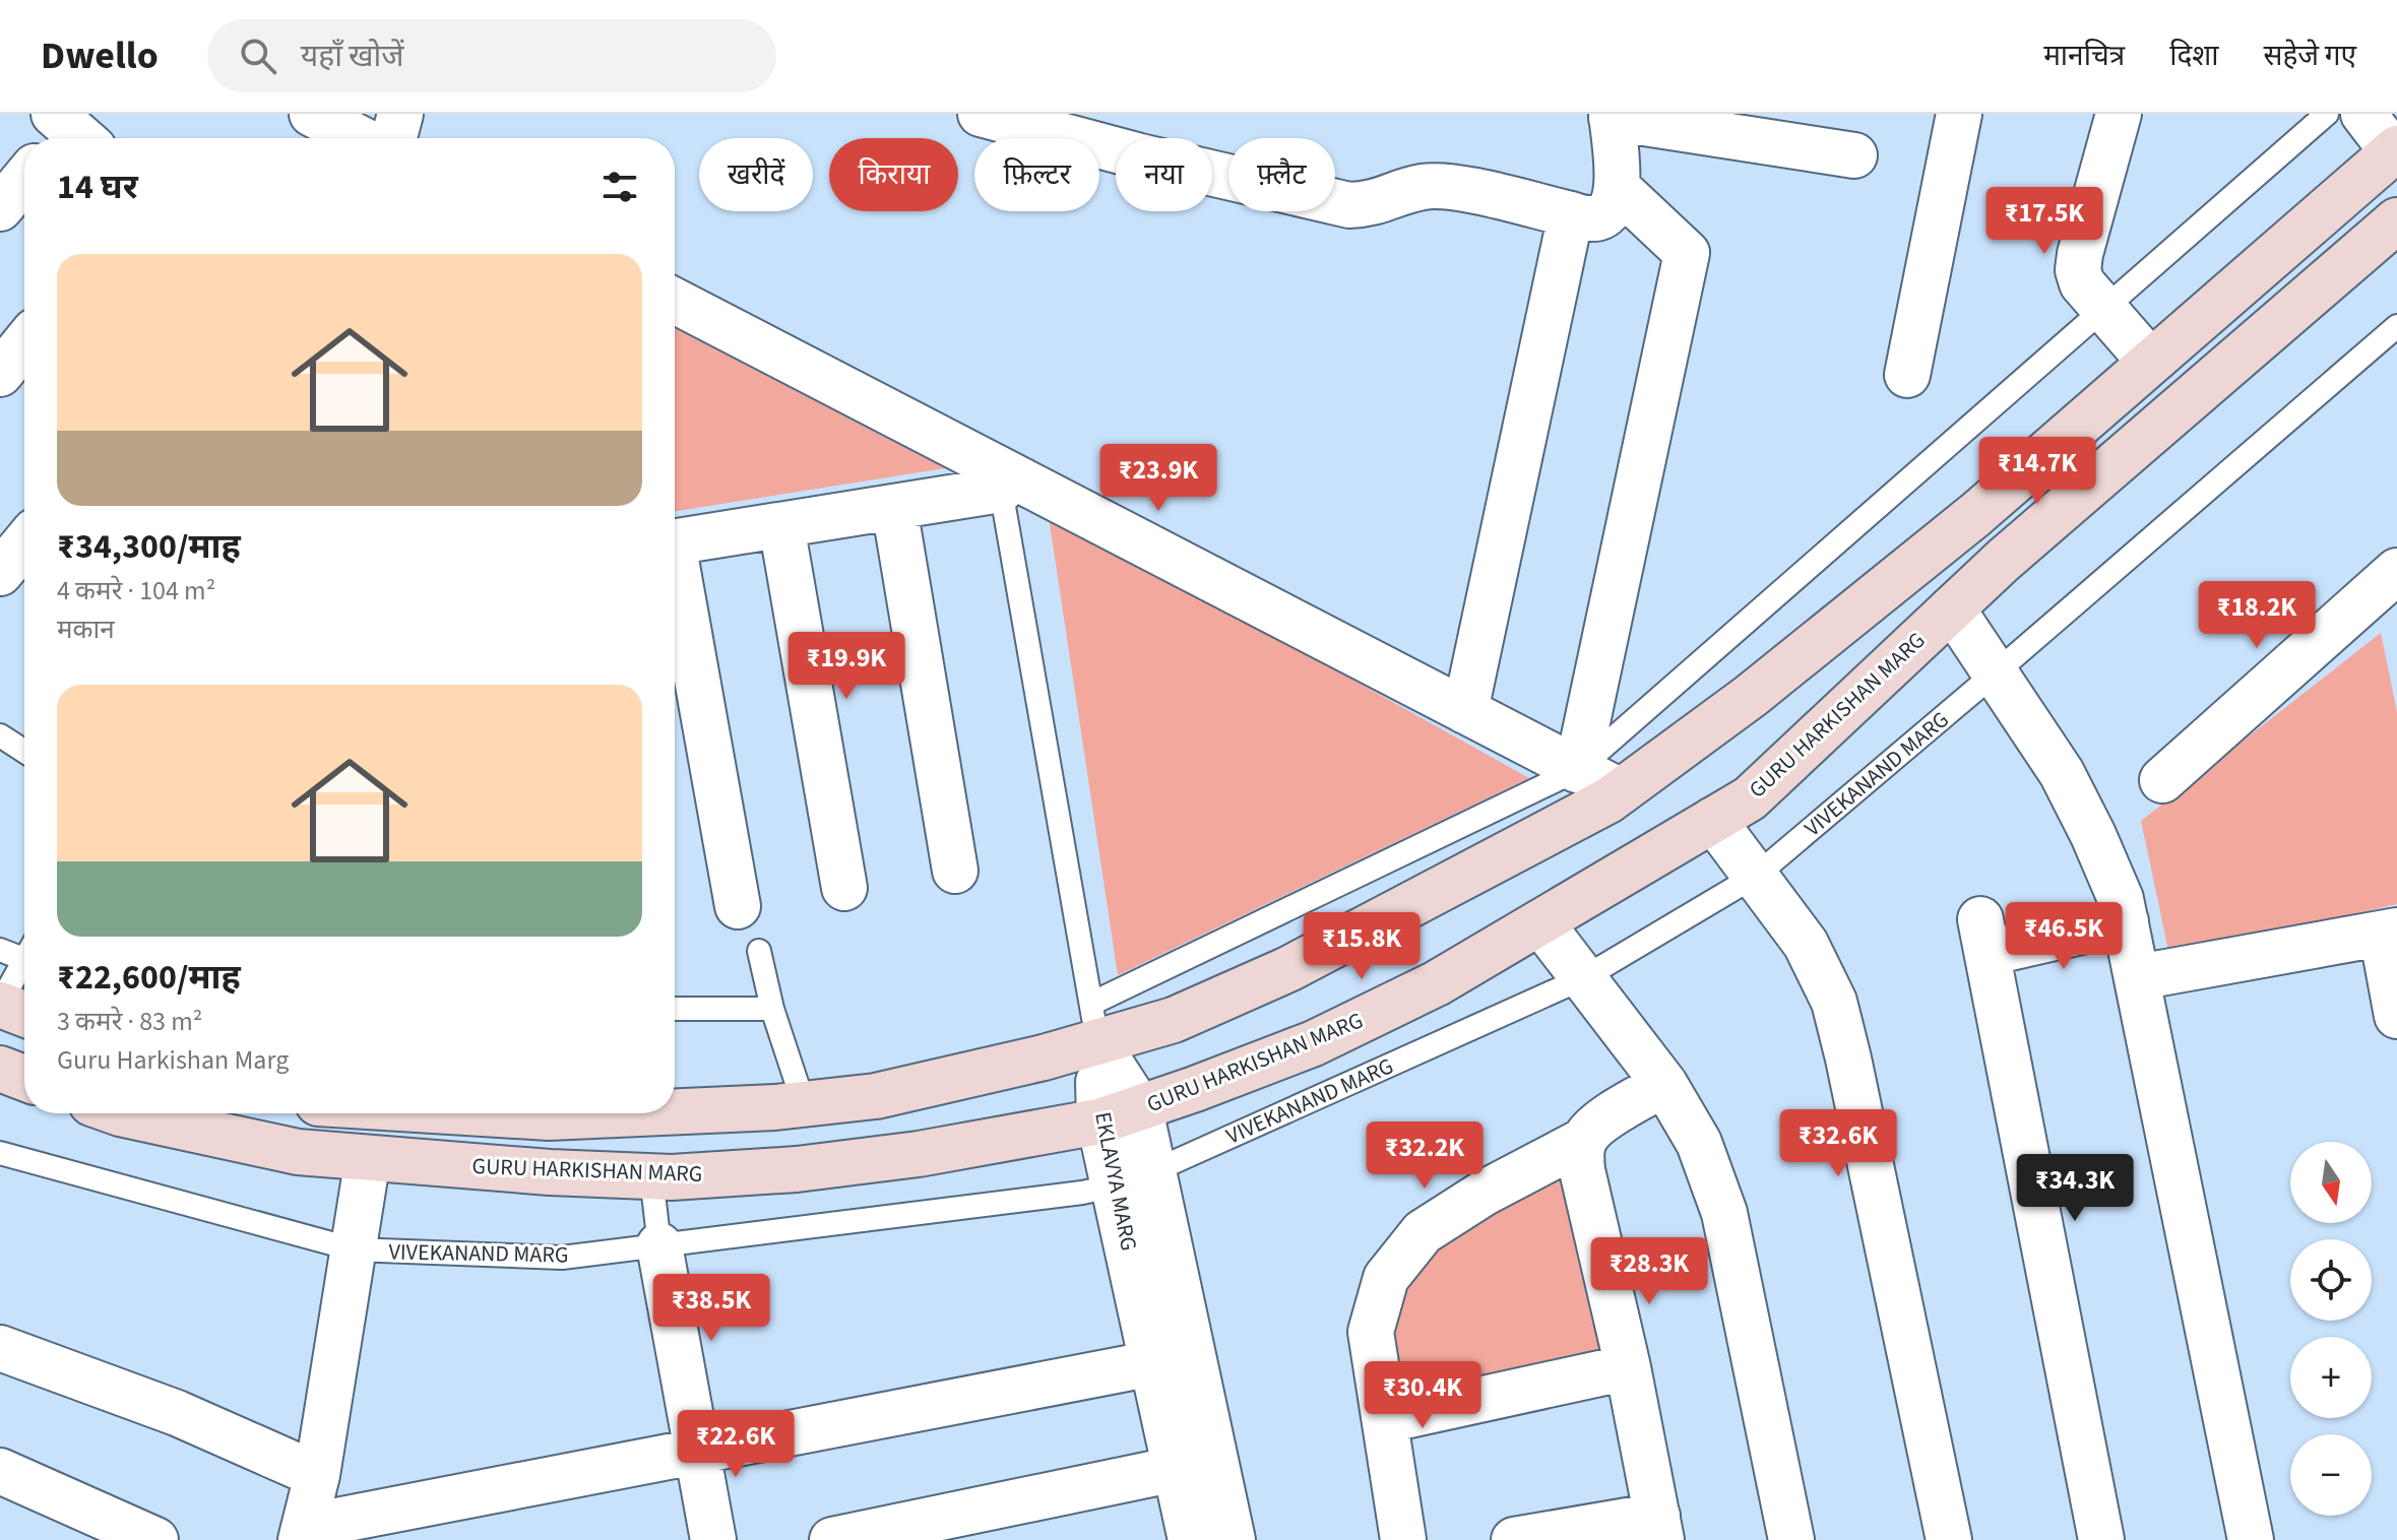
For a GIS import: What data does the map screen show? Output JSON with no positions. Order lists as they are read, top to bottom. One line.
{"streets":{"main road":["GURU HARKISHAN MARG"],"street":["EKLAVYA MARG"],"lane":["VIVEKANAND MARG"]},"crossings":[["GURU HARKISHAN MARG","EKLAVYA MARG"],["VIVEKANAND MARG","EKLAVYA MARG"]],"north":"bottom","page":{"header":"Dwello","search":"यहाँ खोजें","nav":["मानचित्र","दिशा","सहेजे गए"],"chip":["खरीदें","किराया","फ़िल्टर","नया","फ़्लैट"],"heading":"14 घर","price":["₹17.5K","₹14.7K","₹23.9K","₹18.2K","₹19.9K","₹46.5K","₹15.8K","₹32.6K","₹32.2K","₹34.3K","₹28.3K","₹38.5K","₹30.4K","₹22.6K"],"list":[{"name":"₹34,300/माह","note":"4 कमरे · 104 m² · मकान"},{"name":"₹22,600/माह","note":"3 कमरे · 83 m² · Guru Harkishan Marg"}],"map_buttons":["+","−"]}}
